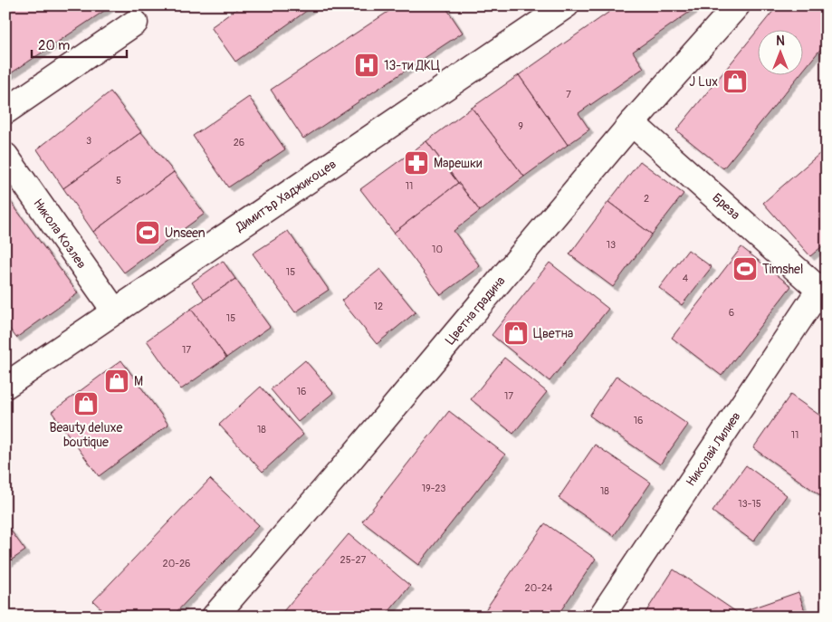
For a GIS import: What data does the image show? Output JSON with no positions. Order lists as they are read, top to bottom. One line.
{"streets":{"street":["Димитър Хаджикоцев","Бреза","Никола Козлев","Цветна градина","Николай Лилиев"]},"crossings":[["Димитър Хаджикоцев","Никола Козлев"],["Бреза","Цветна градина"],["Бреза","Николай Лилиев"]],"places":{"hospital":["13-ти ДКЦ"],"shop":["J Lux","Цветна","М","Beauty deluxe boutique"],"pharmacy":["Марешки"],"sports":["Unseen","Timshel"]},"house_numbers":["7","9","3","26","5","11","2","13","10","15","4","12","6","15","17","16","17","16","18","11","19-23","18","13-15","25-27","20-26","20-24"],"scale_bar":"20 m","north":"top"}
